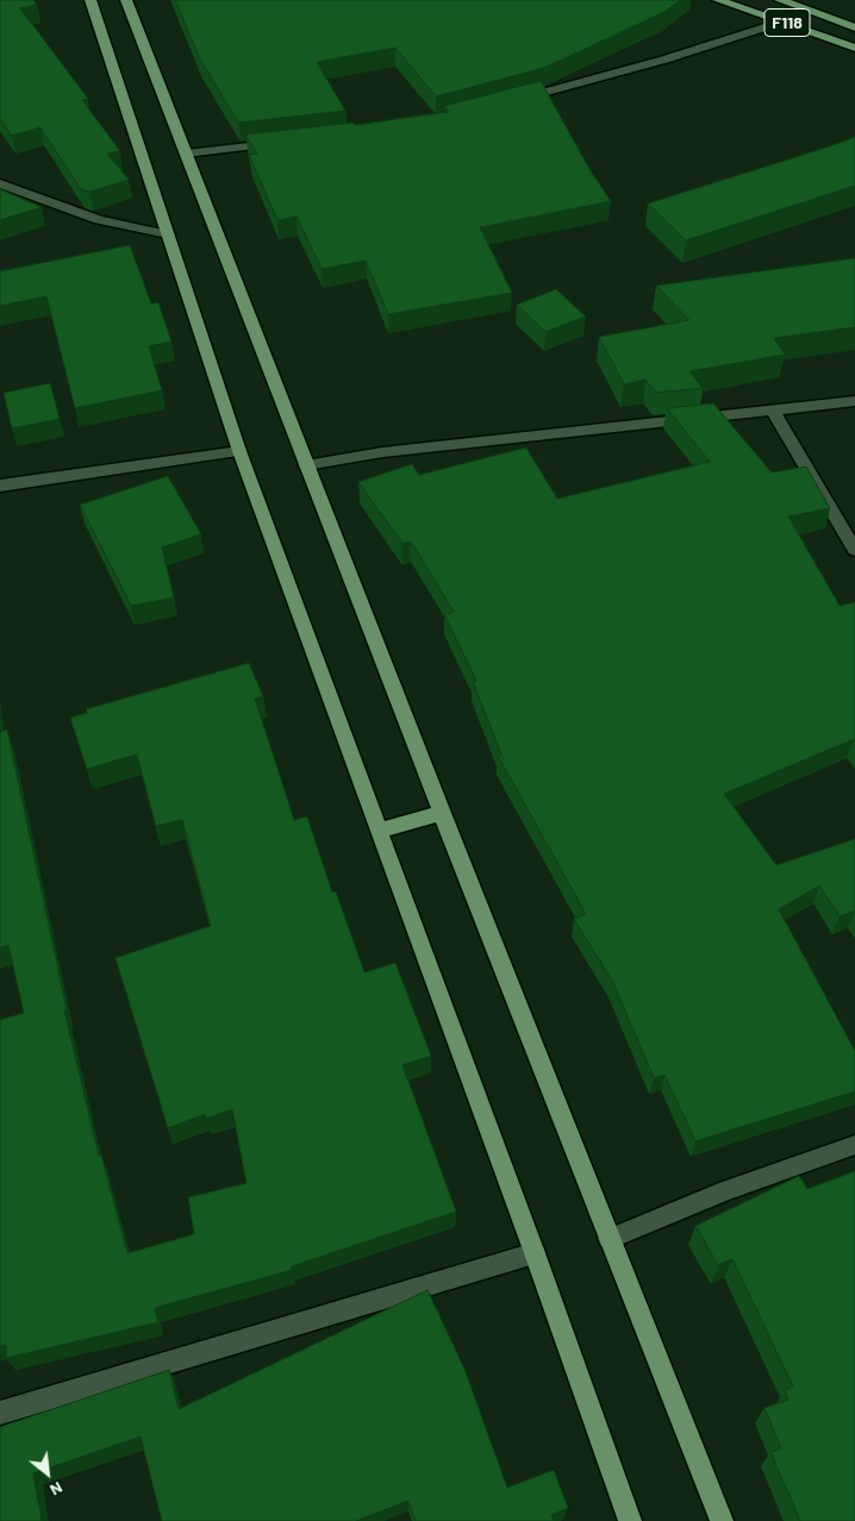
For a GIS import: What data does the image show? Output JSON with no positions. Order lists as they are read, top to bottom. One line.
{"streets":{"main road":["F118"]},"north":"bottom right"}
